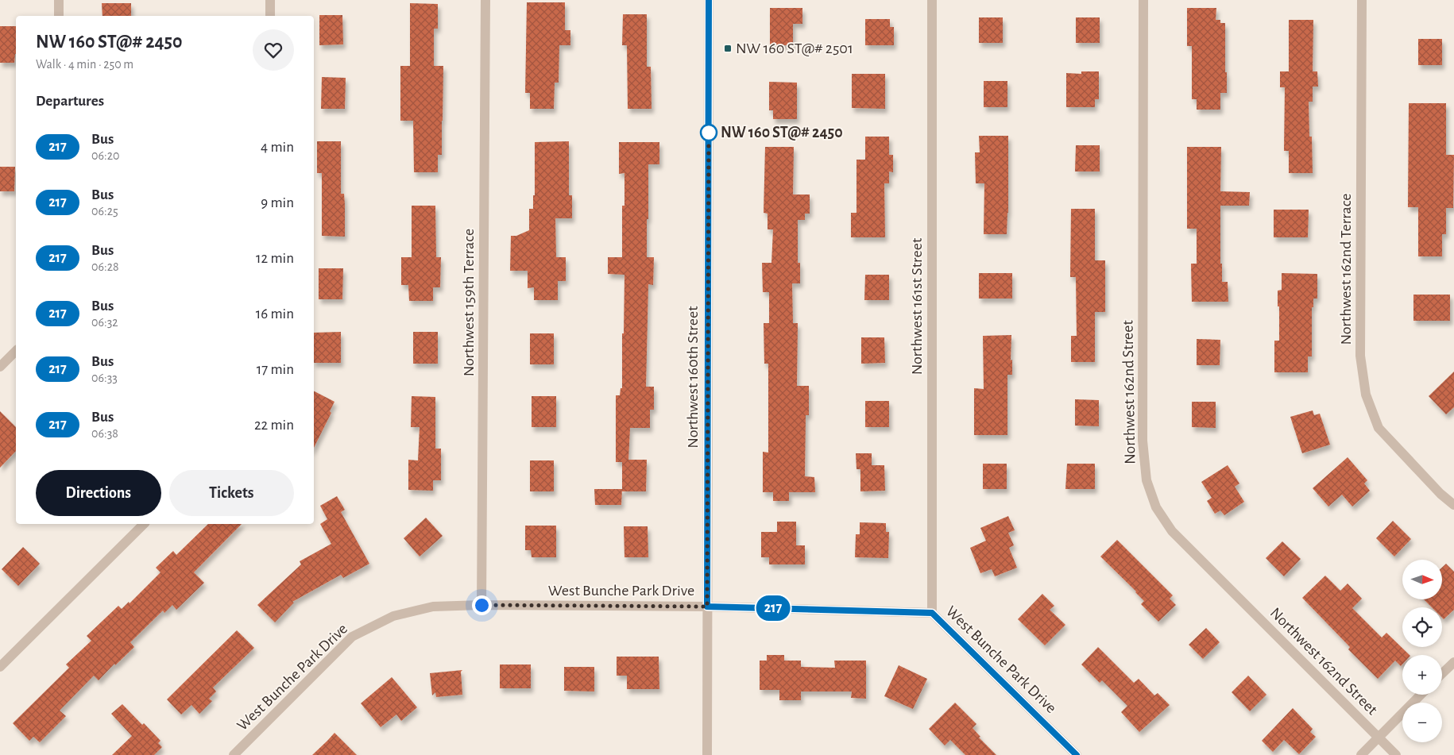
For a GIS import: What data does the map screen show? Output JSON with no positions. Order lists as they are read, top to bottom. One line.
{"streets":{"street":["Northwest 162nd Terrace","Northwest 159th Terrace","Northwest 161st Street","Northwest 160th Street","Northwest 162nd Street","West Bunche Park Drive"]},"crossings":[["Northwest 159th Terrace","West Bunche Park Drive"],["Northwest 161st Street","West Bunche Park Drive"],["Northwest 160th Street","West Bunche Park Drive"]],"places":{"transit":["NW 160 ST@# 2501"],"other":["NW 160 ST@# 2450"]},"lines":["bus line 217"],"north":"right","page":{"on_map":"217","heading":[["NW 160 ST@# 2450","Walk · 4 min · 250 m"],"Departures"],"list":[{"mark":"217","name":"Bus","note":"06:20","value":"4 min"},{"mark":"217","name":"Bus","note":"06:25","value":"9 min"},{"mark":"217","name":"Bus","note":"06:28","value":"12 min"},{"mark":"217","name":"Bus","note":"06:32","value":"16 min"},{"mark":"217","name":"Bus","note":"06:33","value":"17 min"},{"mark":"217","name":"Bus","note":"06:38","value":"22 min"}],"buttons":["Directions","Tickets"],"map_buttons":["+","−"]}}
